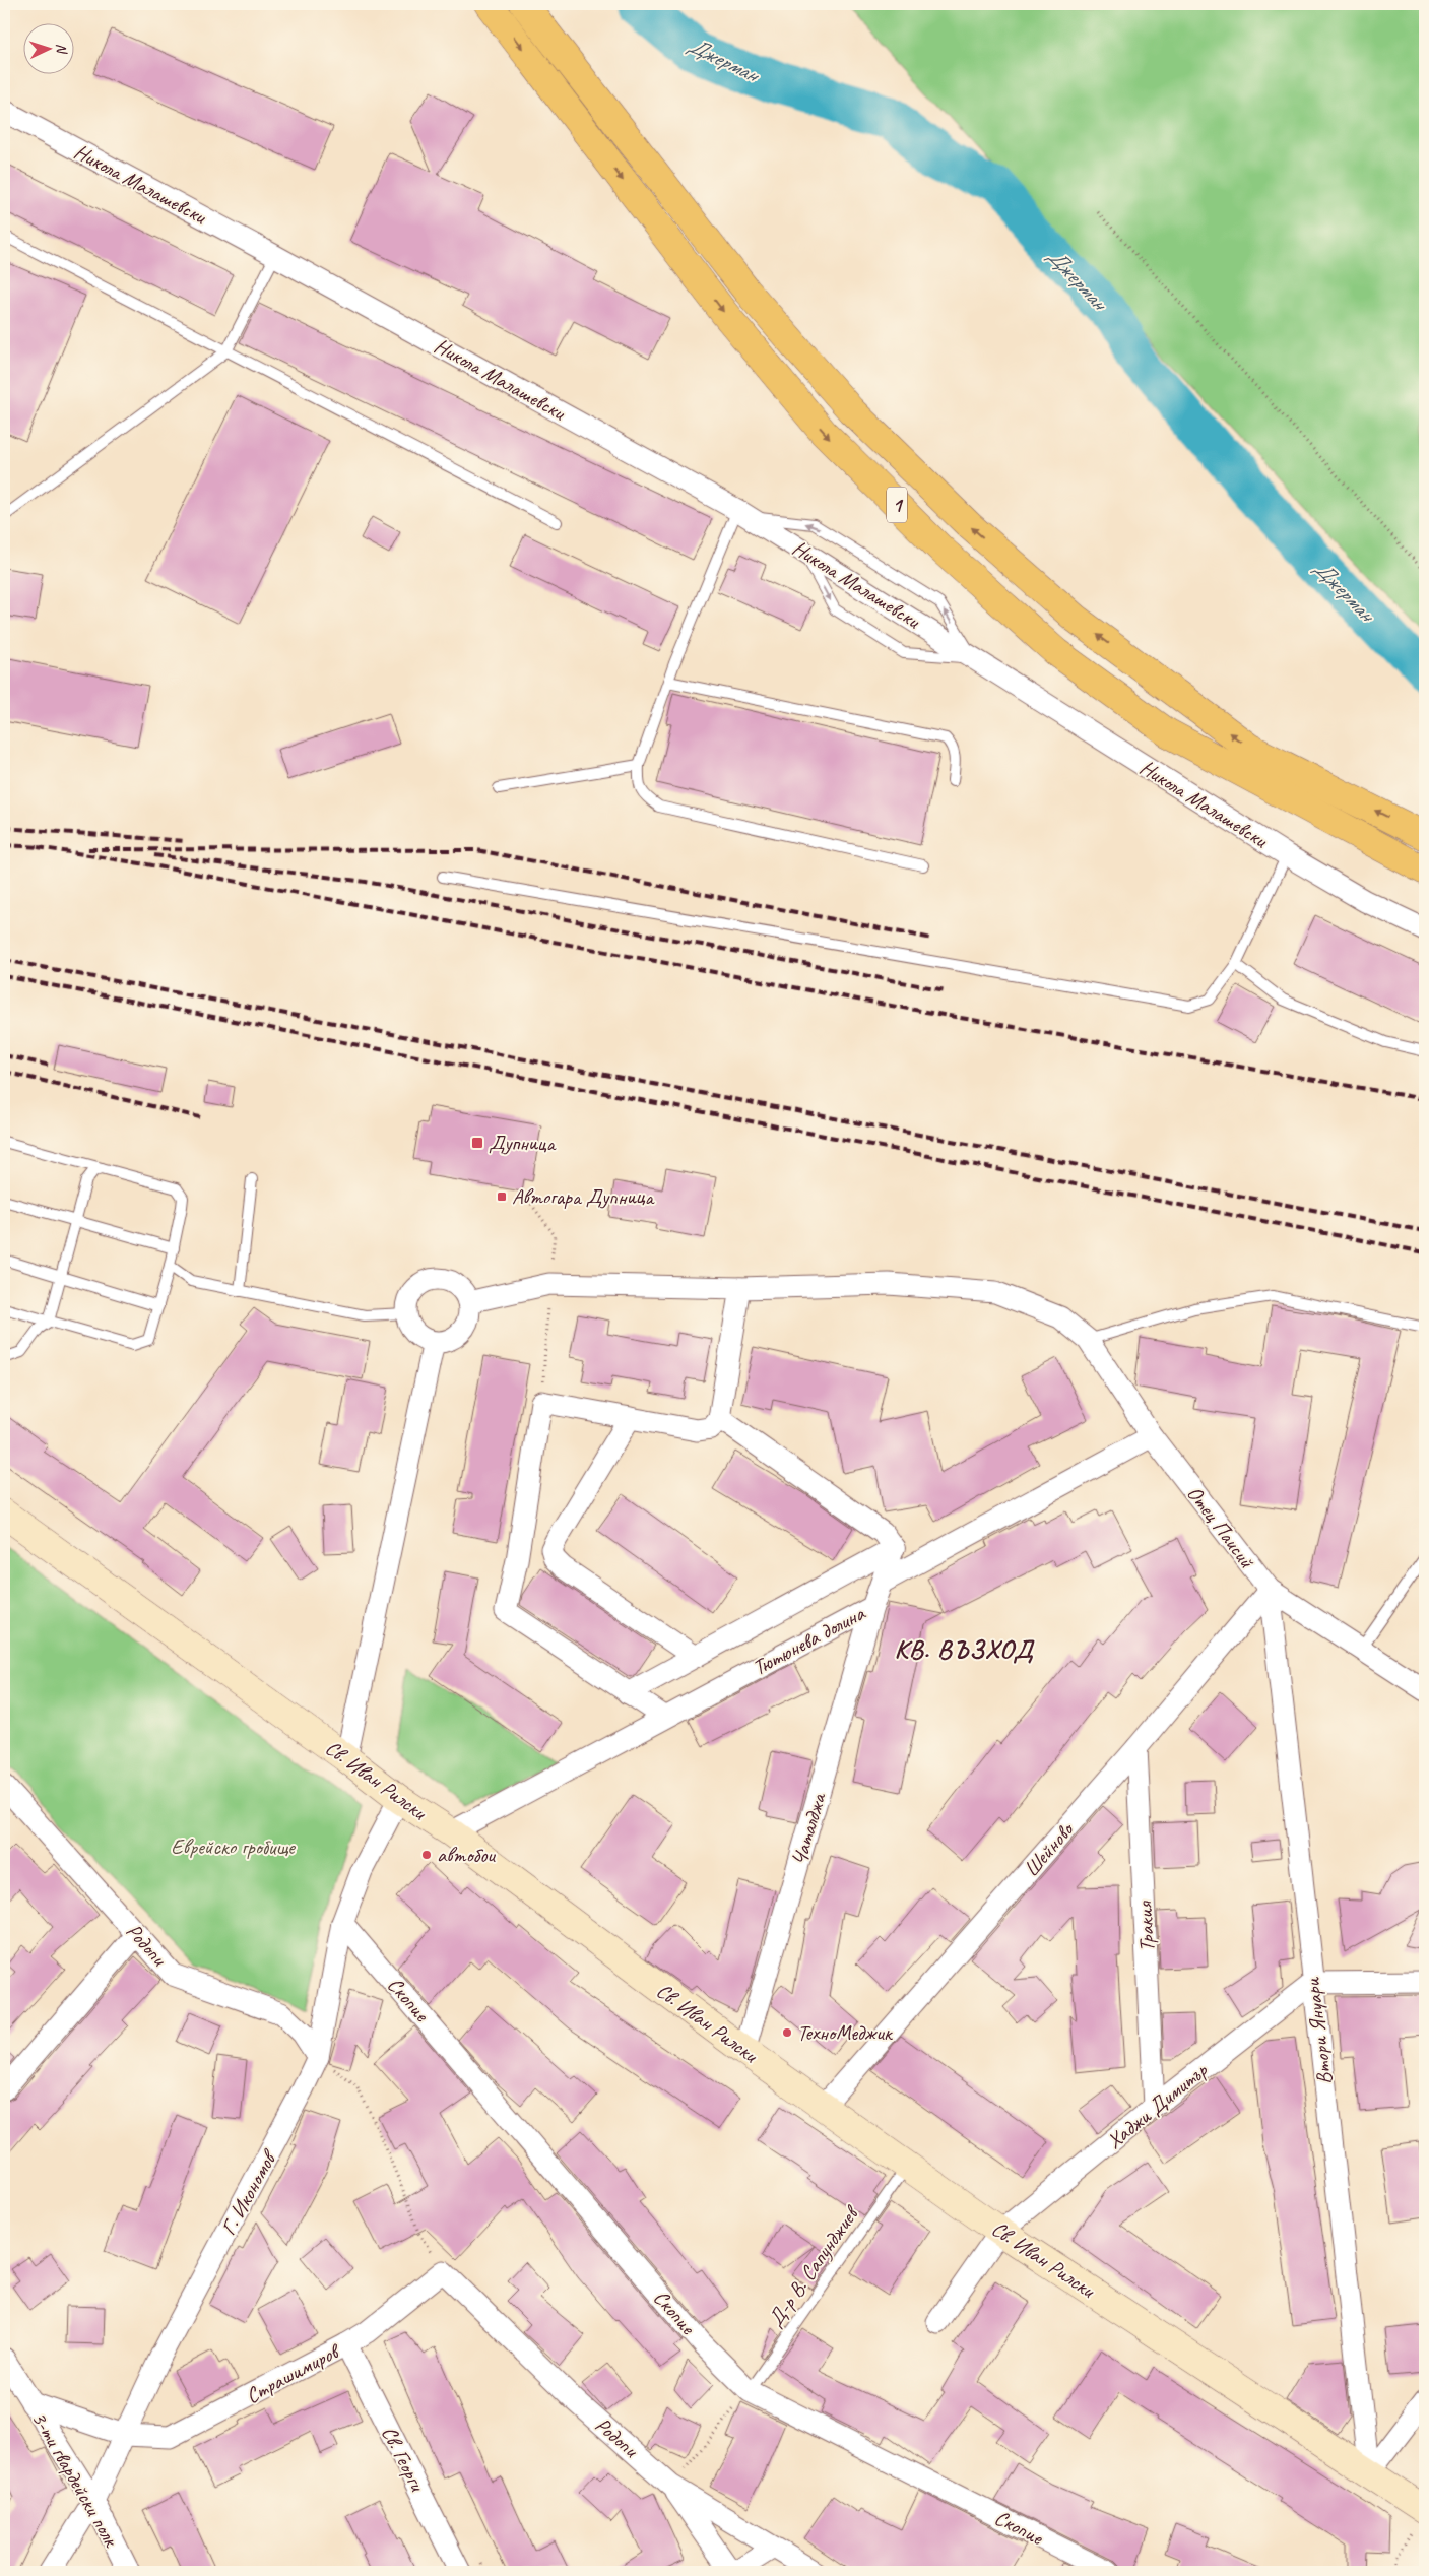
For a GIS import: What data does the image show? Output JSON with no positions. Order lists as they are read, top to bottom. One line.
{"streets":{"main road":["1"],"street":["Никола Малашевски","Отец Паисий","Тютюнева долина","Св. Иван Рилски","Чаталджа","Шейново","Тракия","Родопи","Скопие","Втори Януари","Хаджи Димитър","Г. Икономов","Страшимиров","Св. Георги","3-ти гвардейски полк"],"lane":["Д-р В. Сапунджиев"]},"crossings":[["Отец Паисий","Тютюнева долина"],["Отец Паисий","Шейново"],["Отец Паисий","Втори Януари"],["Тютюнева долина","Св. Иван Рилски"],["Тютюнева долина","Чаталджа"],["Св. Иван Рилски","Чаталджа"],["Св. Иван Рилски","Шейново"],["Св. Иван Рилски","Втори Януари"],["Св. Иван Рилски","Хаджи Димитър"],["Св. Иван Рилски","Г. Икономов"],["Св. Иван Рилски","Д-р В. Сапунджиев"],["Шейново","Тракия"],["Шейново","Втори Януари"],["Тракия","Хаджи Димитър"],["Родопи","Г. Икономов"],["Родопи","Страшимиров"],["Скопие","Г. Икономов"],["Скопие","Д-р В. Сапунджиев"],["Втори Януари","Хаджи Димитър"],["Г. Икономов","Страшимиров"],["Г. Икономов","3-ти гвардейски полк"],["Страшимиров","Св. Георги"],["Страшимиров","3-ти гвардейски полк"]],"districts":["КВ. ВЪЗХОД"],"water":["Джерман"],"parks":["Еврейско гробище"],"places":{"transit":["Дупница","Автогара Дупница"],"other":["автобои","ТехноМеджик"]},"north":"right"}
